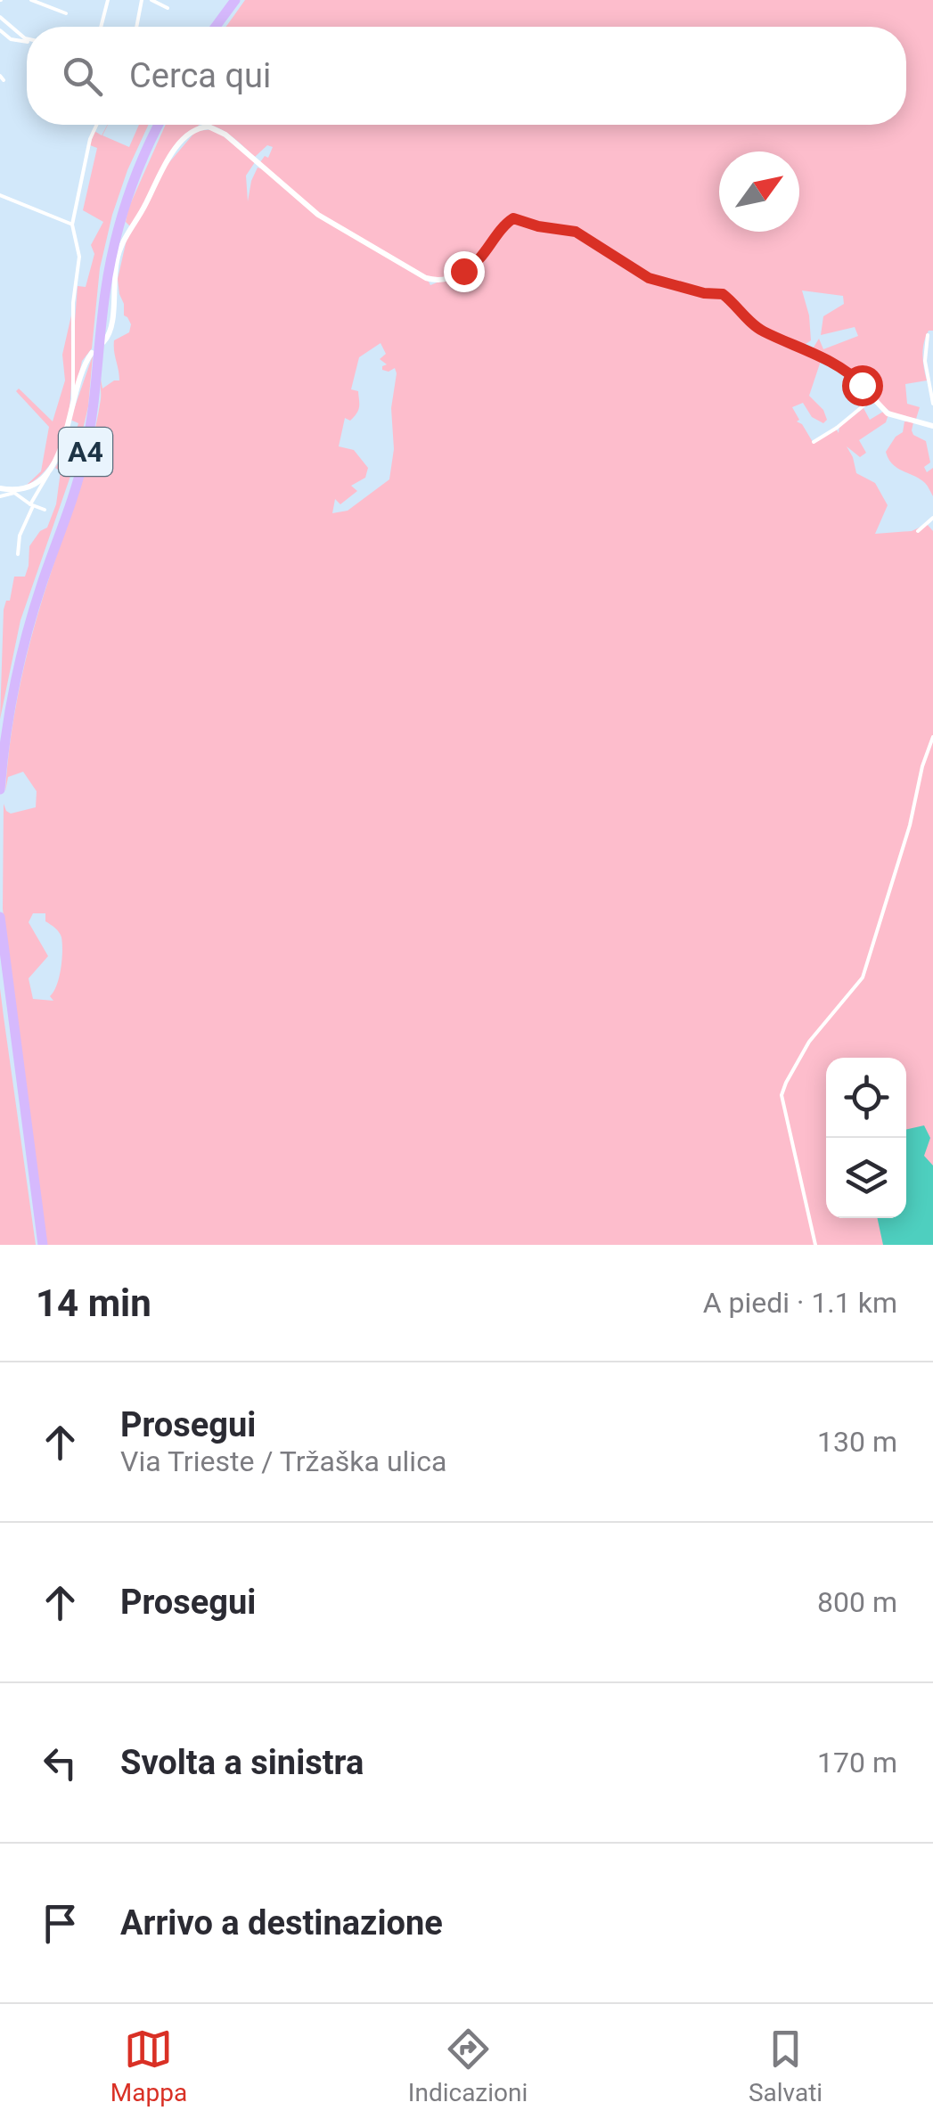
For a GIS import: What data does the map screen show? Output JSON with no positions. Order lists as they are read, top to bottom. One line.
{"streets":{"highway":["A4"]},"north":"top right","page":{"search":"Cerca qui","heading":["14 min","A piedi · 1.1 km"],"list":[["Prosegui","Via Trieste / Tržaška ulica","130 m"],["Prosegui","800 m"],["Svolta a sinistra","170 m"],"Arrivo a destinazione"],"nav":["Mappa","Indicazioni","Salvati"]}}
